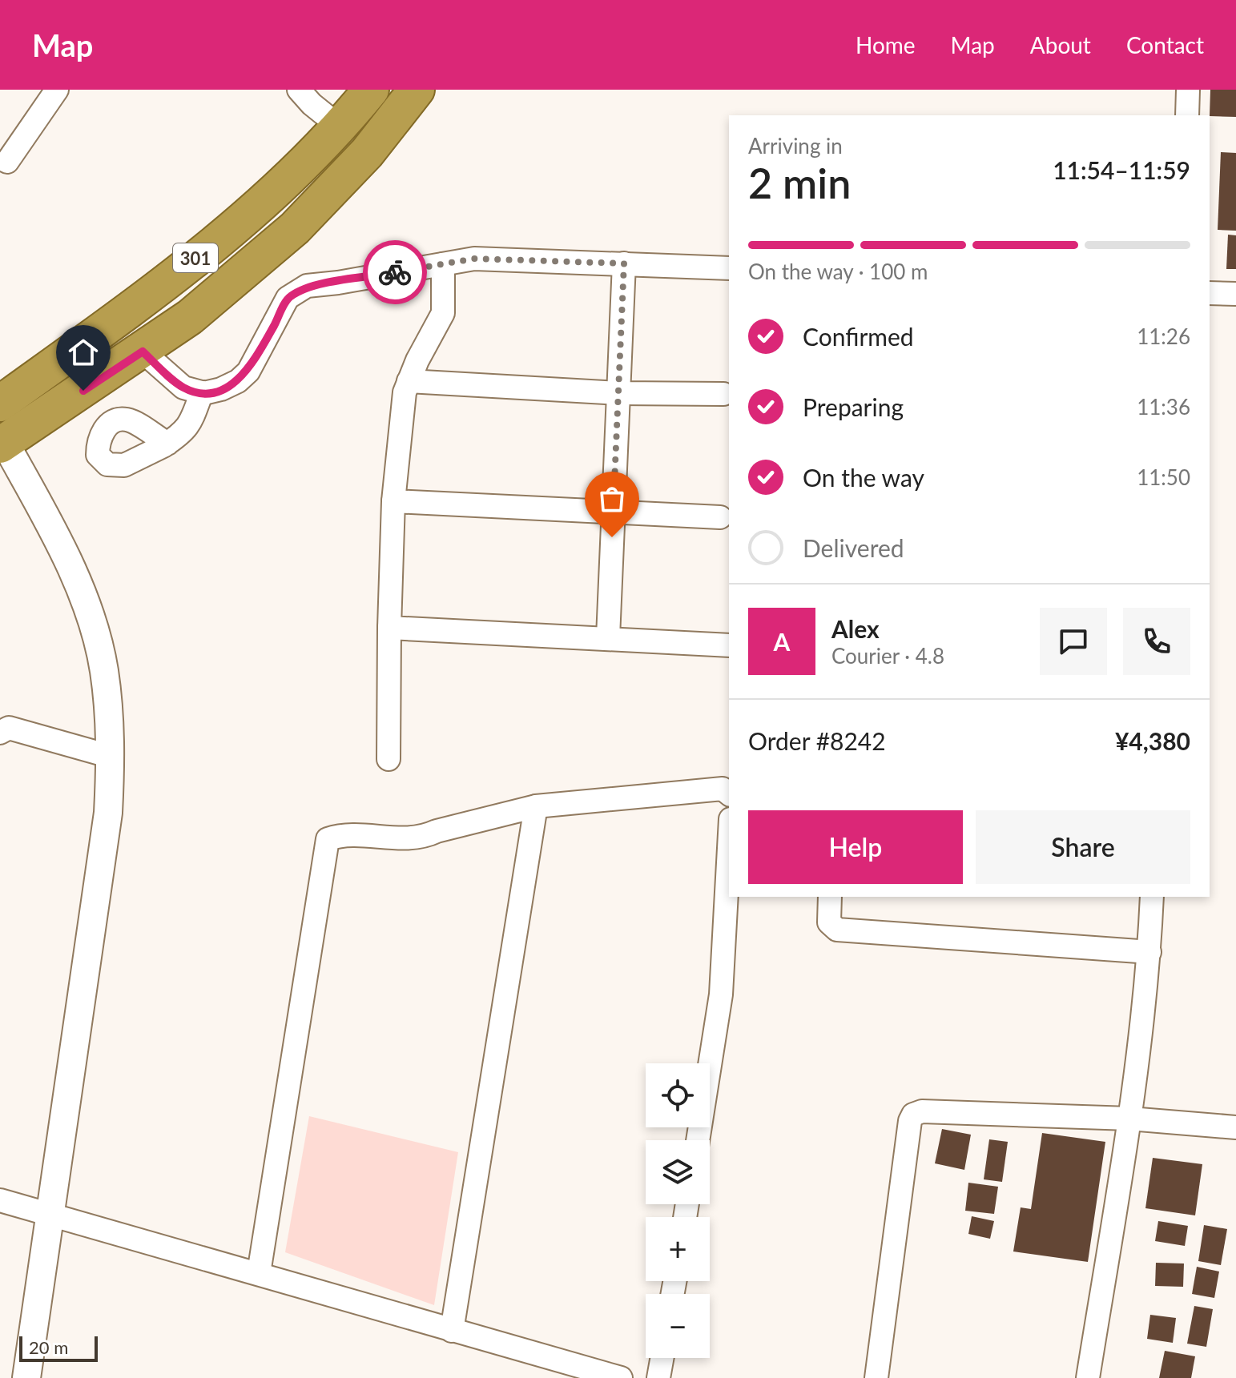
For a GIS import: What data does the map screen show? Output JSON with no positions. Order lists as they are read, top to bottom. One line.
{"streets":{"highway":["301"]},"scale_bar":"20 m","page":{"header":"Map","nav":["Home","Map","About","Contact"],"heading":["2 min","Arriving in","11:54–11:59"],"panel":["Alex","Courier · 4.8","Order #8242","¥4,380"],"bar":"On the way · 100 m","list":[["Confirmed","11:26"],["Preparing","11:36"],["On the way","11:50"],"Delivered"],"round":"A","buttons":["Help","Share"],"map_buttons":["+","−"],"scale":"20 m"}}
